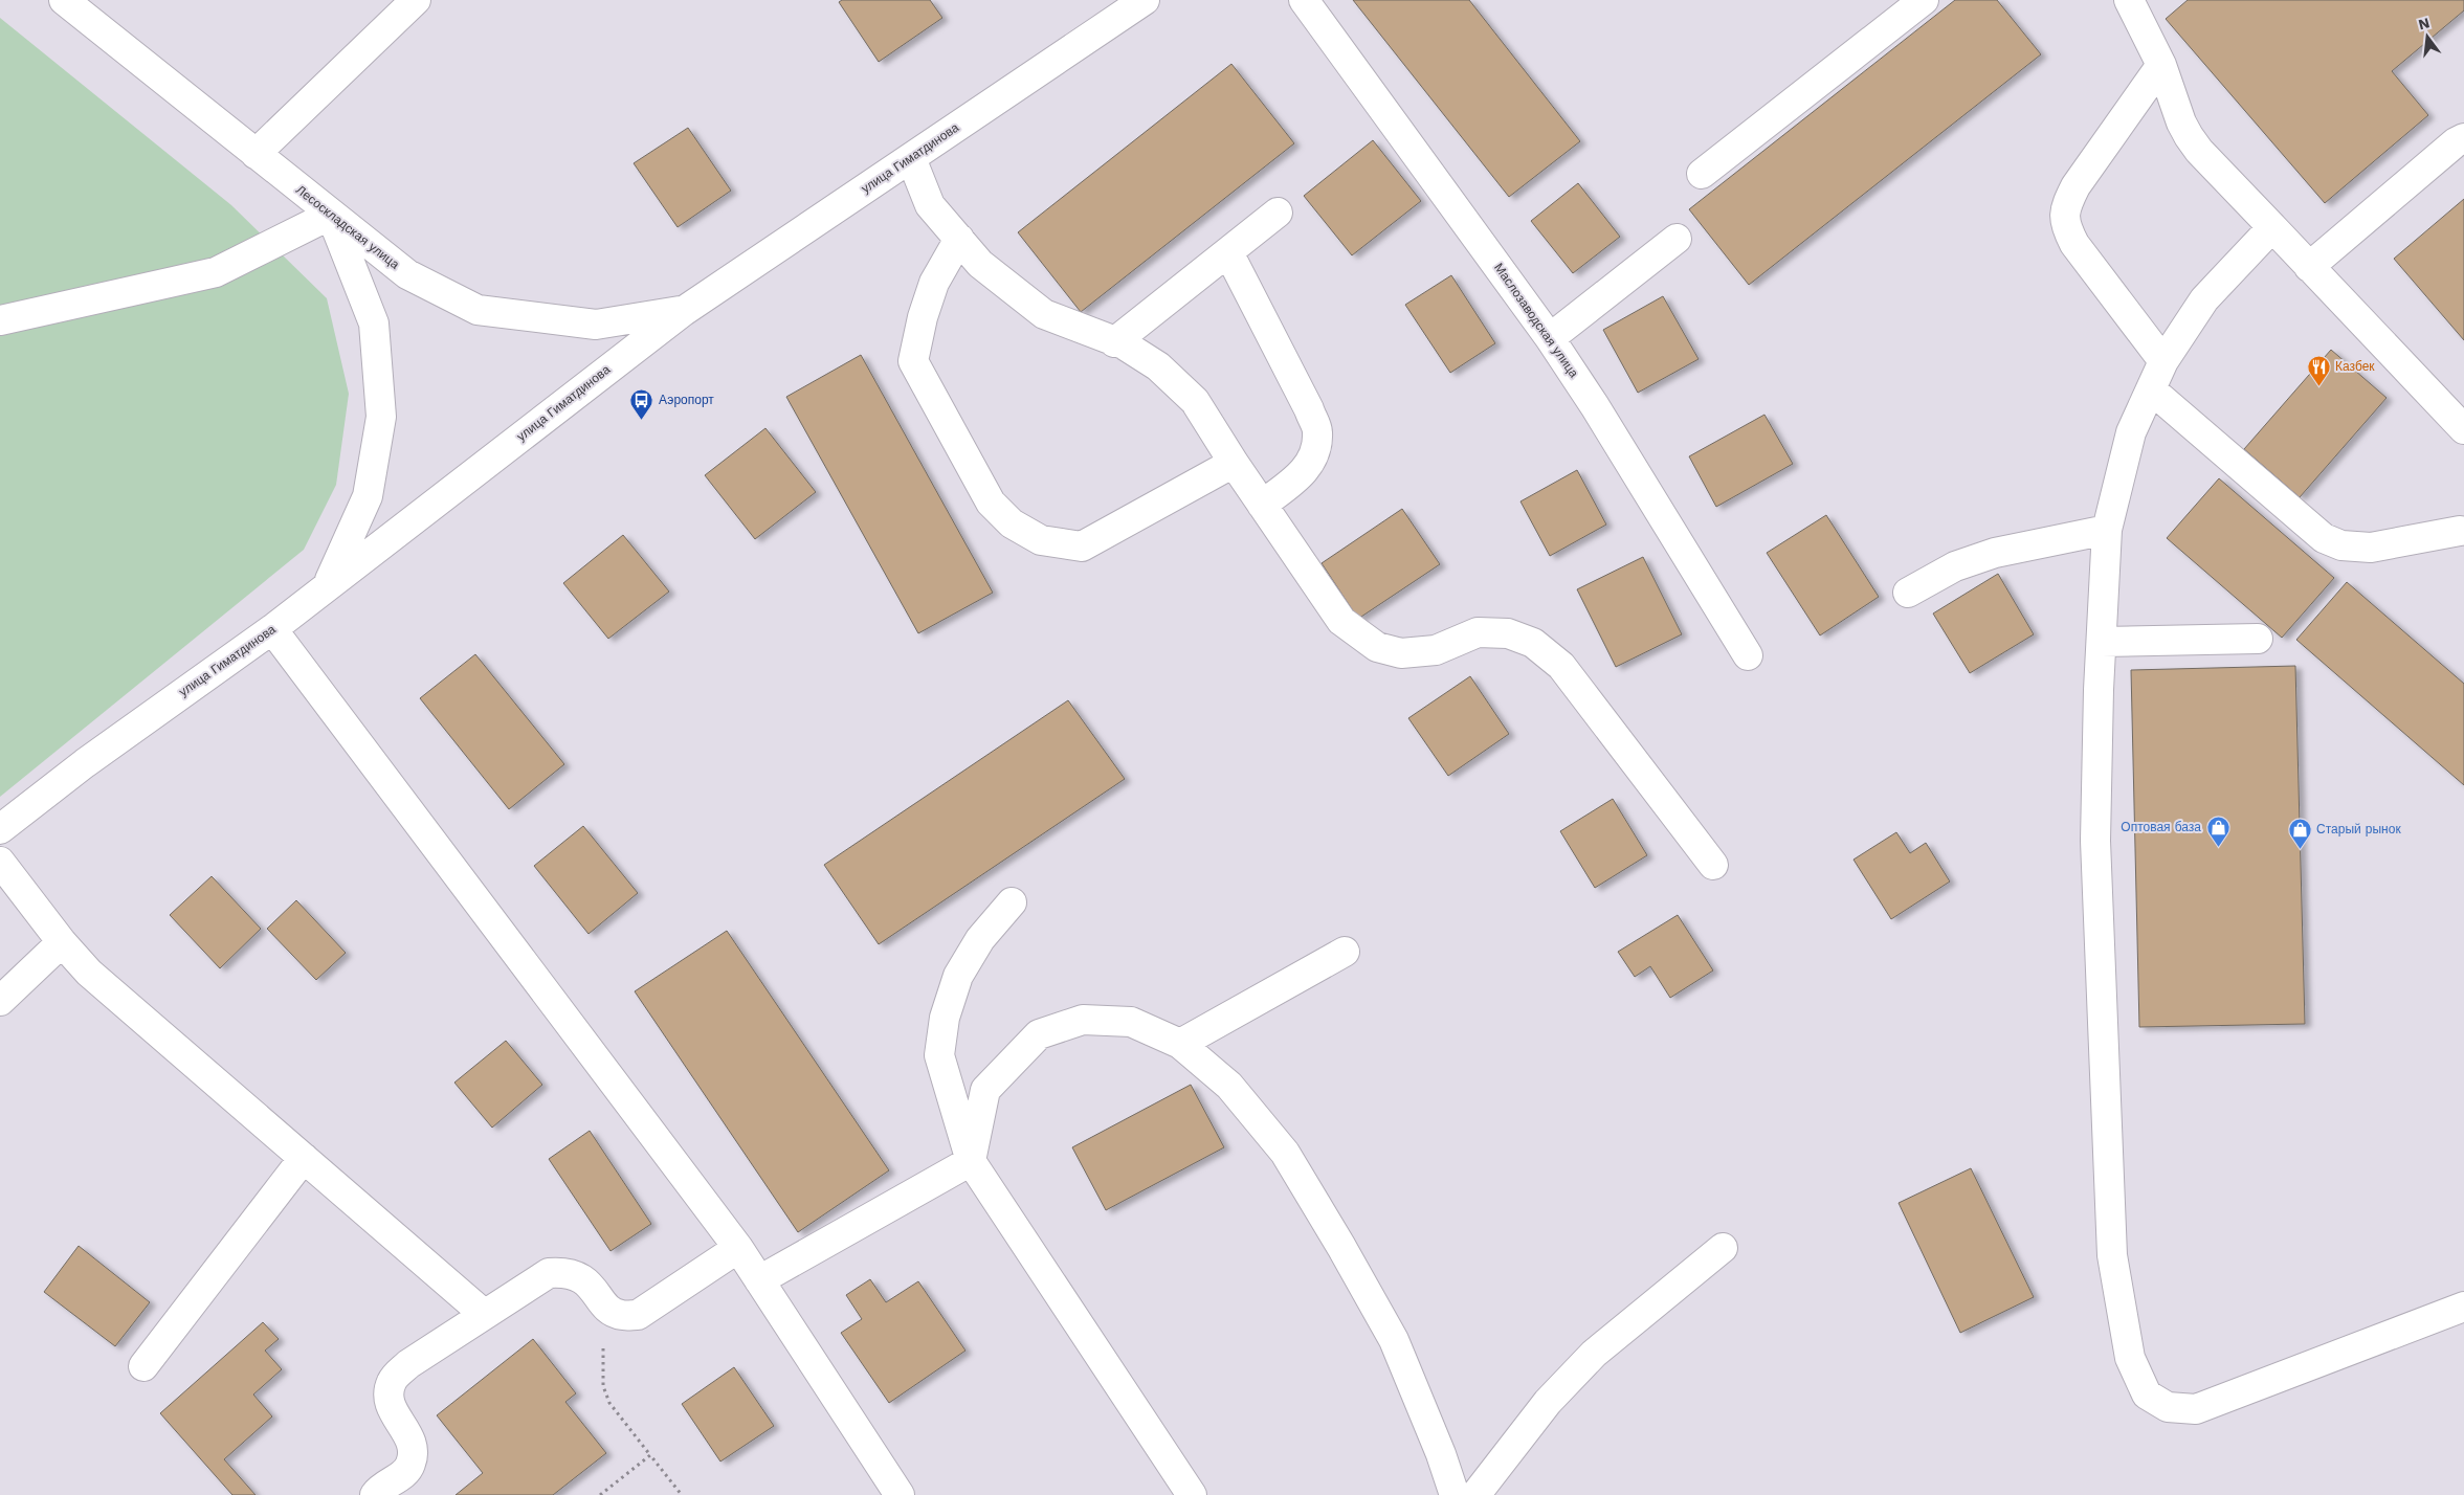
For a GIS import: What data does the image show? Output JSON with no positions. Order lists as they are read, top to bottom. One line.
{"streets":{"street":["улица Гиматдинова","Лесоскладская улица","Маслозаводская улица"]},"crossings":[["улица Гиматдинова","Лесоскладская улица"]],"places":{"restaurant":["Казбек"],"bus stop":["Аэропорт"],"shop":["Оптовая база","Старый рынок"]},"north":"top"}
